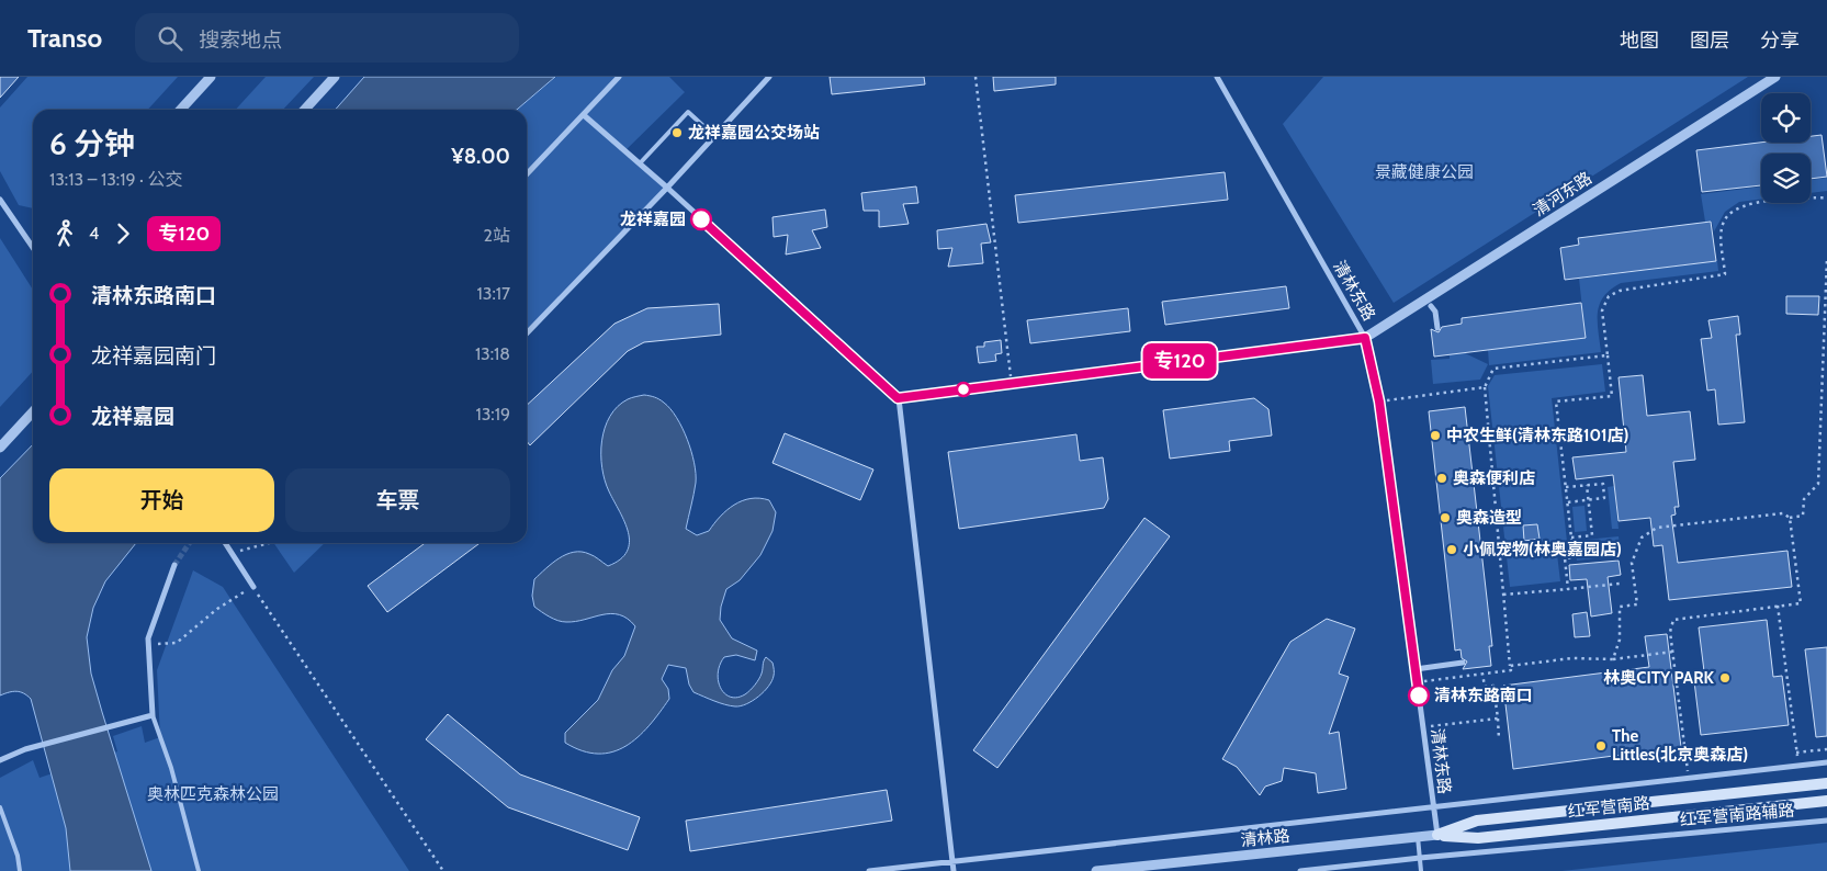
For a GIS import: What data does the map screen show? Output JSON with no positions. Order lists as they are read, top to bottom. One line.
{"streets":{"main road":["红军营南路"],"street":["清河东路","清林东路","红军营南路辅路","清林路"]},"crossings":[["清河东路","清林东路"],["清林东路","红军营南路"],["清林东路","清林路"],["红军营南路","清林路"]],"parks":["景藏健康公园","奥林匹克森林公园"],"places":["龙祥嘉园公交场站","龙祥嘉园","中农生鲜(清林东路101店)","奥森便利店","奥森造型","小佩宠物(林奥嘉园店)","林奥CITY PARK","清林东路南口","The Littles(北京奥森店)"],"lines":["bus line 专120"],"page":{"header":"Transo","search":"搜索地点","nav":["地图","图层","分享"],"on_map":"专120","heading":["6 分钟","13:13 – 13:19 · 公交","¥8.00"],"legs":["4","专120","2站"],"list":[{"name":"清林东路南口","value":"13:17"},{"name":"龙祥嘉园南门","value":"13:18"},{"name":"龙祥嘉园","value":"13:19"}],"buttons":["开始","车票"]}}
